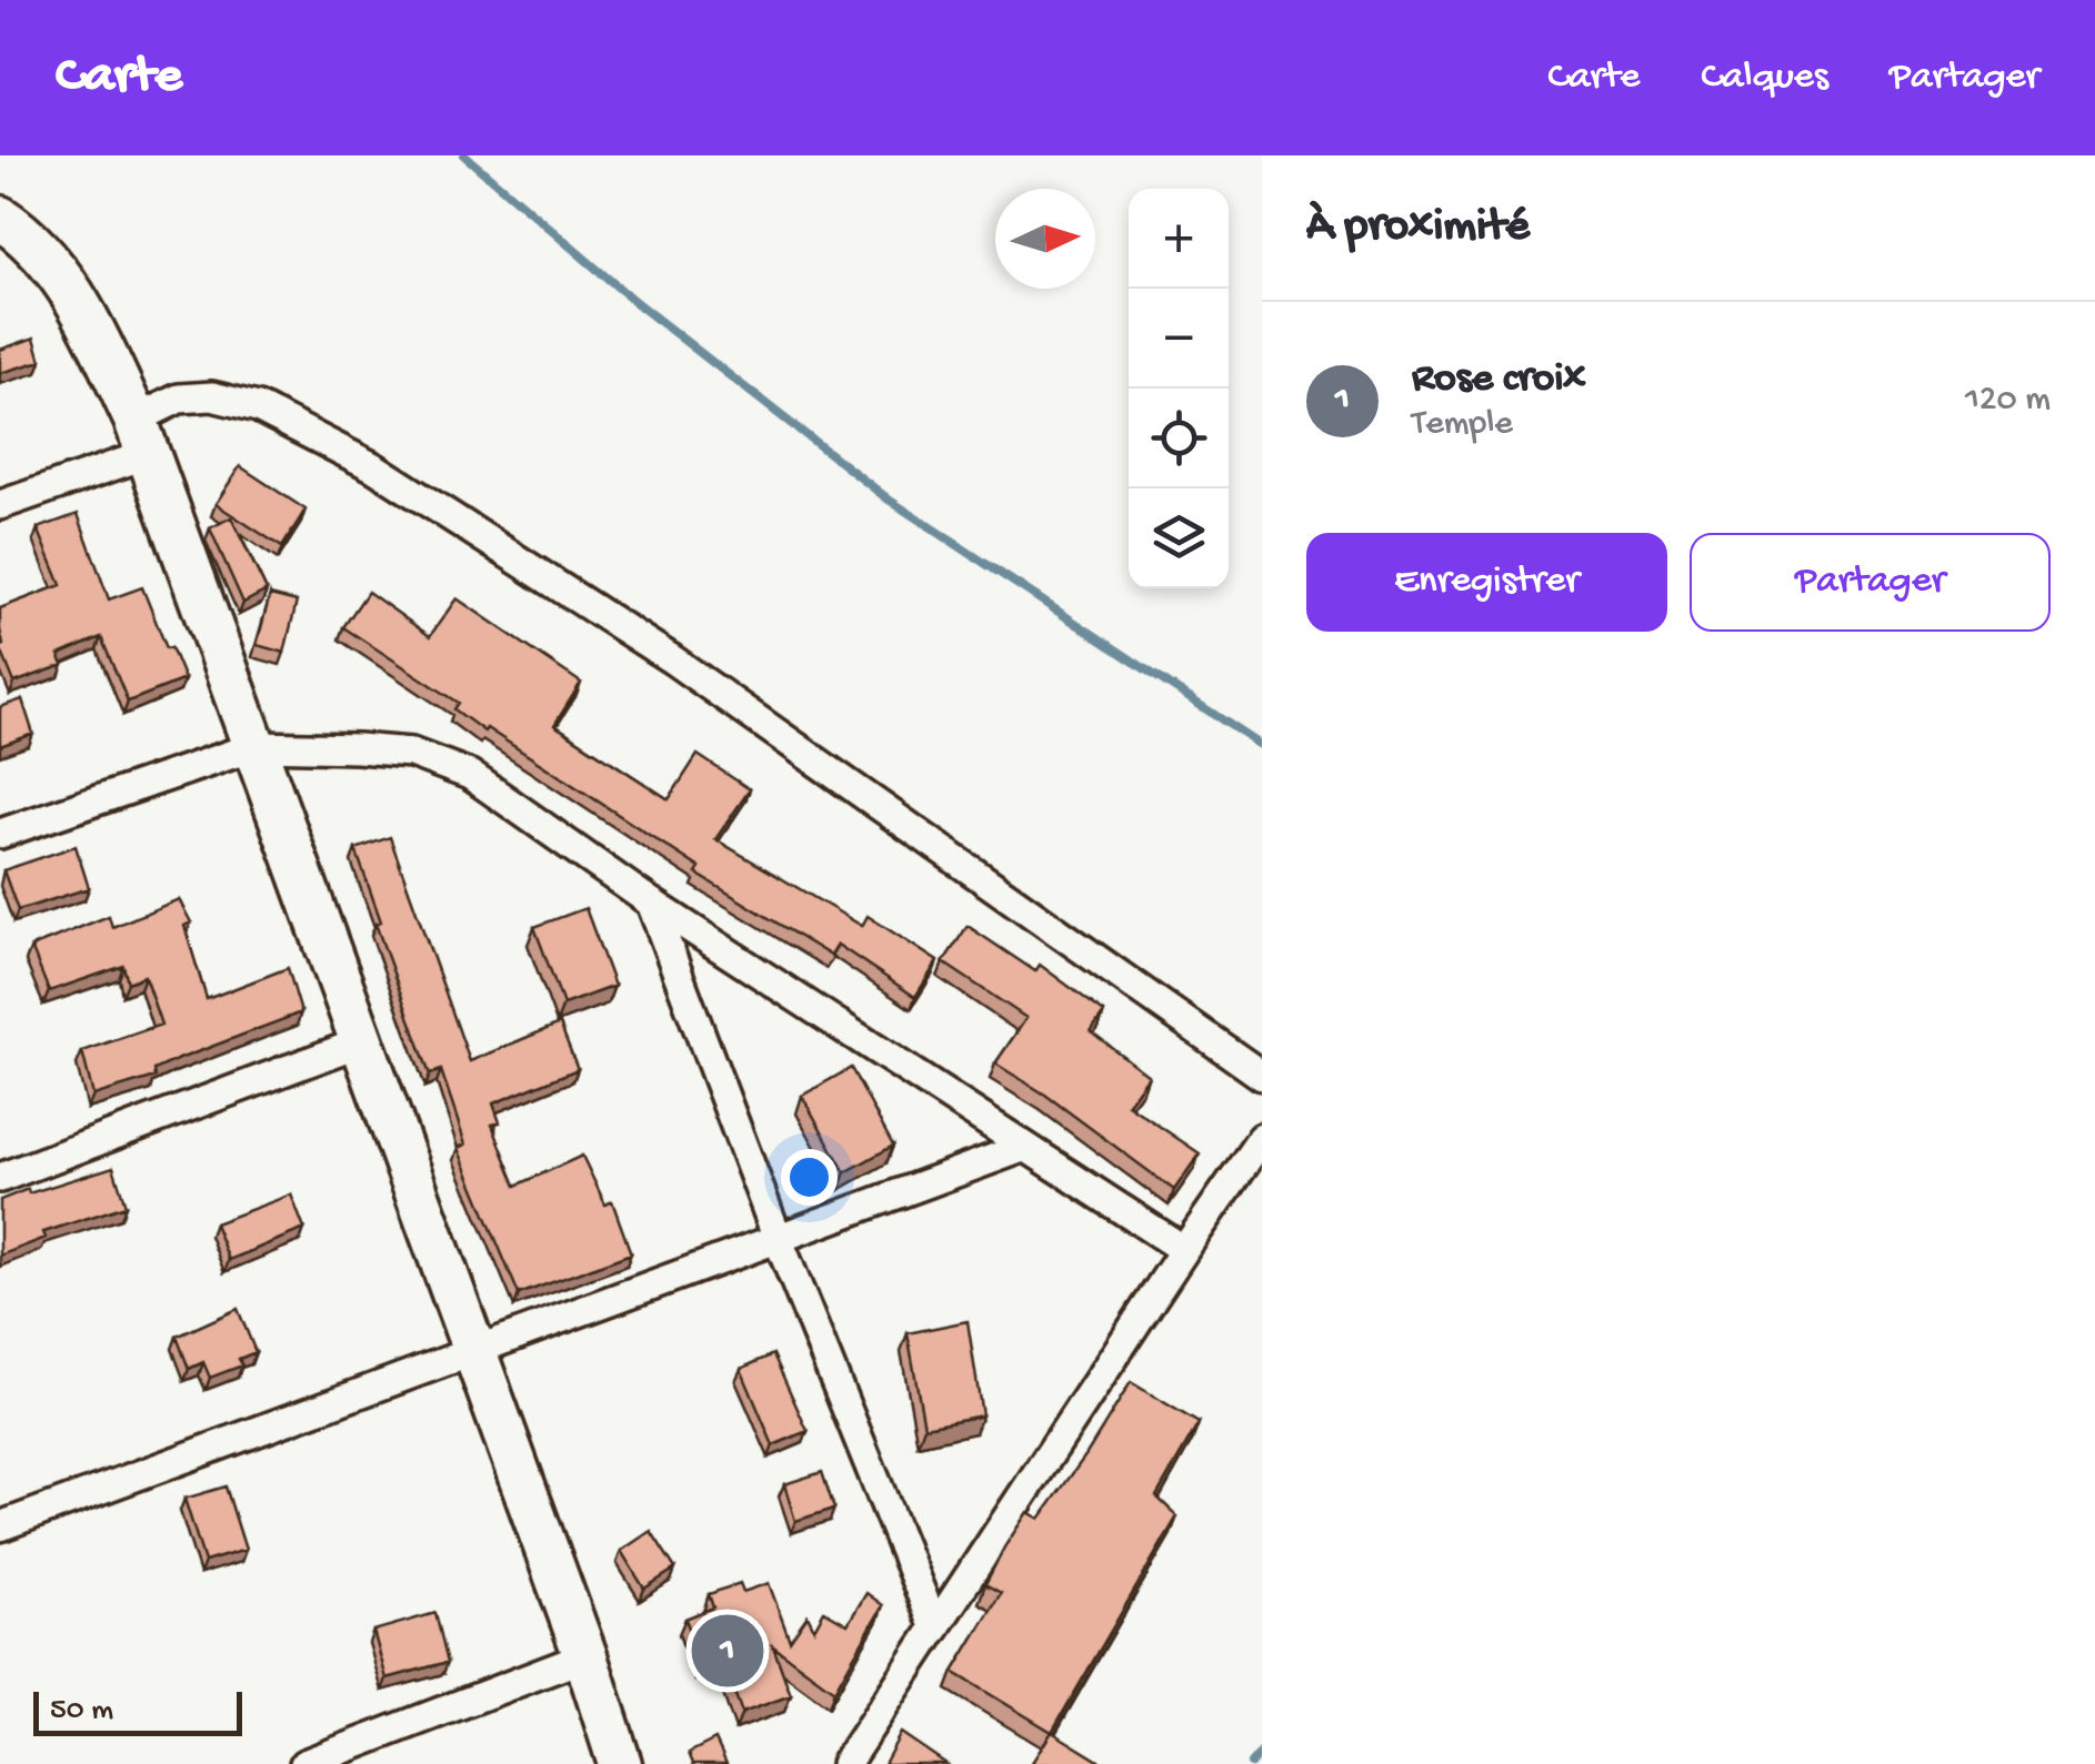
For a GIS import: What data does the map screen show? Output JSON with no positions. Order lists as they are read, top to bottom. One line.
{"scale_bar":"50 m","north":"right","page":{"header":"Carte","nav":["Carte","Calques","Partager"],"heading":"À proximité","map_buttons":["+","−"],"list":[{"mark":"1","name":"Rose croix","note":"Temple","value":"120 m"}],"buttons":["Enregistrer","Partager"],"pins":"1","scale":"50 m"}}
